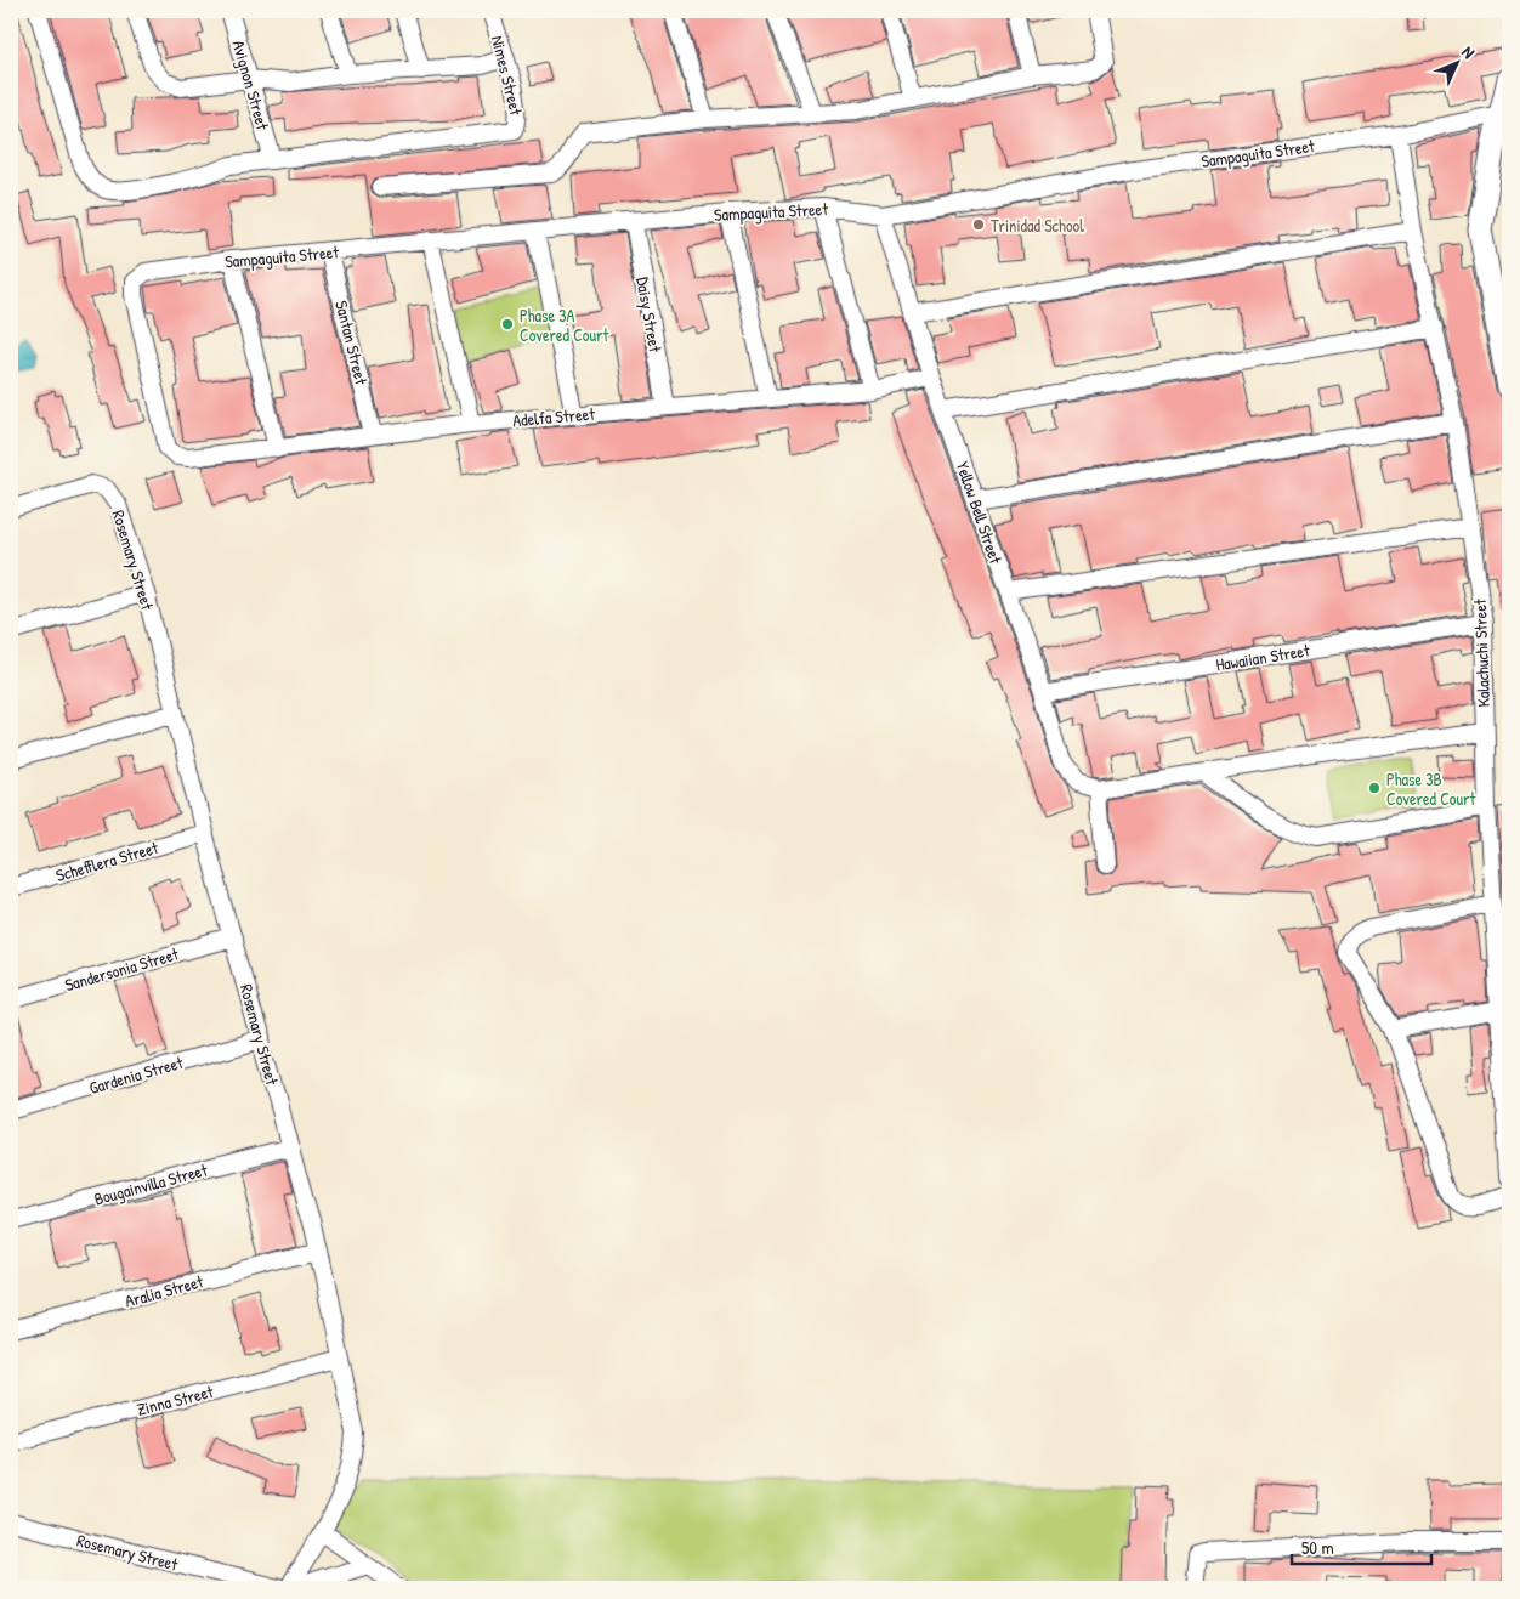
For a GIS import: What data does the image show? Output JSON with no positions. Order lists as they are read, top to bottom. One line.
{"streets":{"street":["Nimes Street","Avignon Street","Sampaguita Street","Daisy Street","Santan Street","Adelfa Street","Yellow Bell Street","Rosemary Street","Kalachuchi Street","Hawaiian Street","Schefflera Street","Sandersonia Street","Gardenia Street","Bougainvilla Street","Aralia Street","Zinna Street"]},"crossings":[["Nimes Street","Avignon Street"],["Sampaguita Street","Daisy Street"],["Sampaguita Street","Santan Street"],["Sampaguita Street","Adelfa Street"],["Sampaguita Street","Yellow Bell Street"],["Sampaguita Street","Kalachuchi Street"],["Daisy Street","Adelfa Street"],["Santan Street","Adelfa Street"],["Adelfa Street","Yellow Bell Street"],["Yellow Bell Street","Hawaiian Street"],["Rosemary Street","Schefflera Street"],["Rosemary Street","Sandersonia Street"],["Rosemary Street","Gardenia Street"],["Rosemary Street","Bougainvilla Street"],["Rosemary Street","Aralia Street"],["Rosemary Street","Zinna Street"],["Kalachuchi Street","Hawaiian Street"]],"places":["Trinidad School","Phase 3A Covered Court","Phase 3B Covered Court"],"scale_bar":"50 m","north":"top right"}
